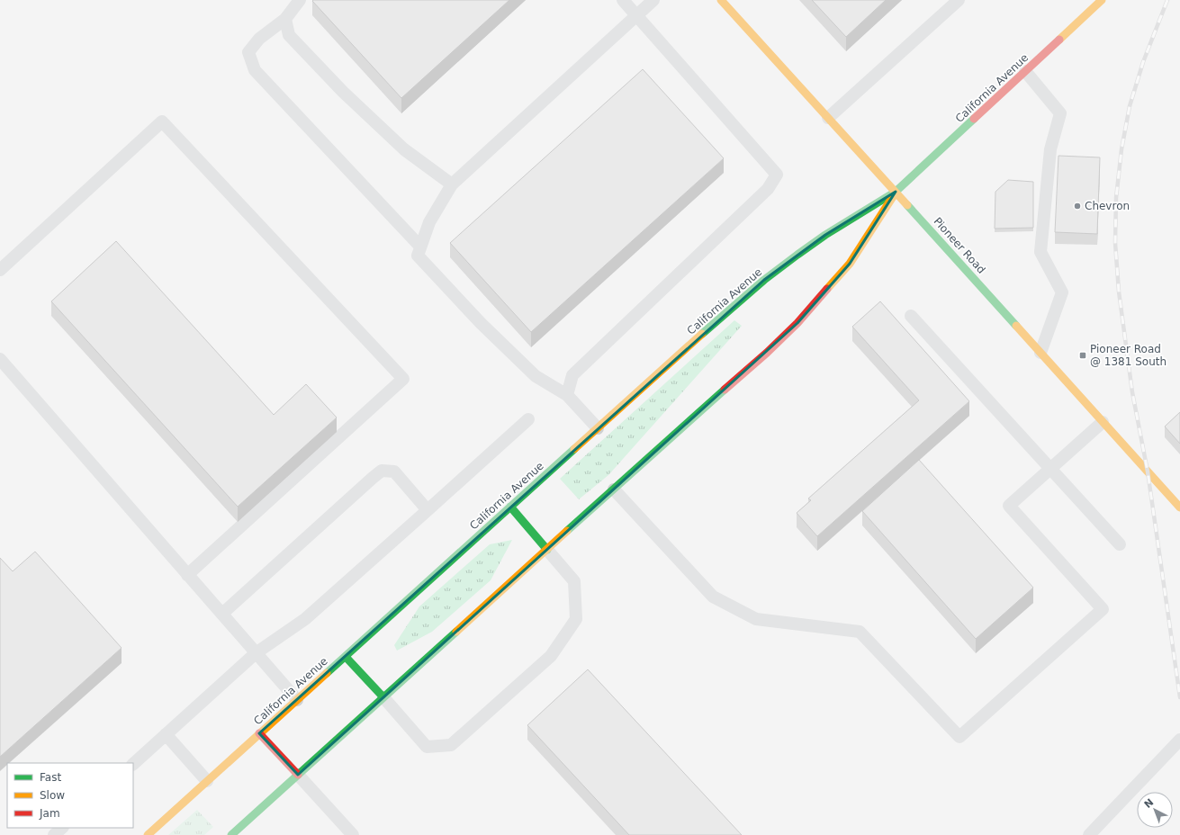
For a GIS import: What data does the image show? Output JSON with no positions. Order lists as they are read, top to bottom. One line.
{"streets":{"main road":["California Avenue","Pioneer Road"]},"crossings":[["California Avenue","Pioneer Road"]],"places":{"other":["Chevron"],"transit":["Pioneer Road @ 1381 South"]},"legend":["Fast","Slow","Jam"],"north":"top left"}
